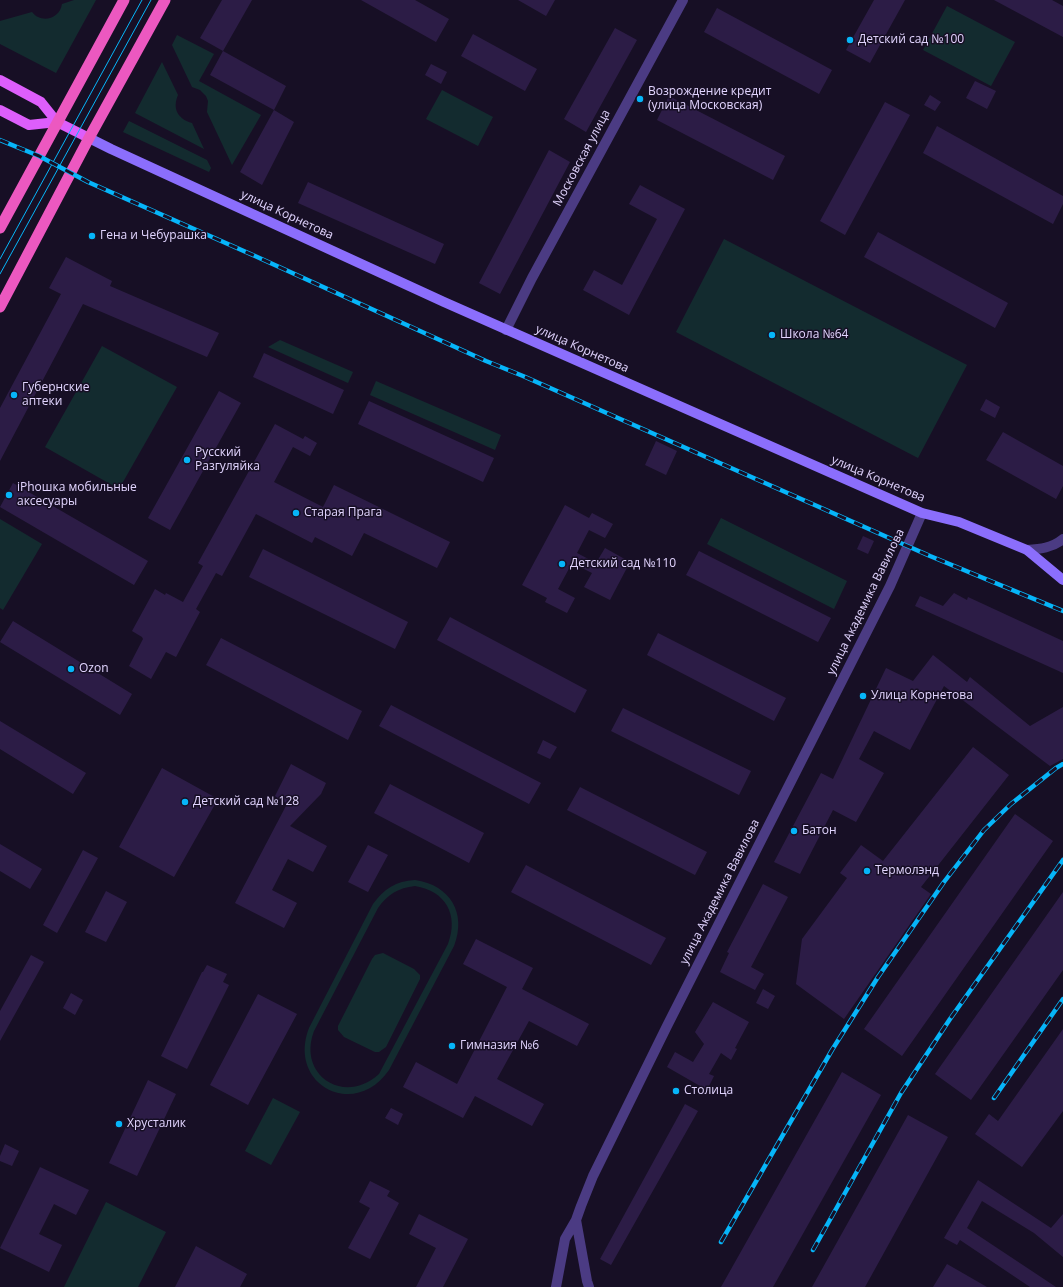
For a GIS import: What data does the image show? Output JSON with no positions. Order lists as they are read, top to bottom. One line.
{"streets":{"main road":["улица Корнетова"],"street":["Московская улица","улица Академика Вавилова"]},"crossings":[["Московская улица","улица Корнетова"],["улица Корнетова","улица Академика Вавилова"]],"places":["Детский сад №100","Возрождение кредит (улица Московская)","Гена и Чебурашка","Школа №64","Губернские аптеки","Русский Разгуляйка","iPhoшка мобильные аксесуары","Старая Прага","Детский сад №110","Ozon","Улица Корнетова","Детский сад №128","Батон","Термолэнд","Гимназия №6","Столица","Хрусталик"]}
